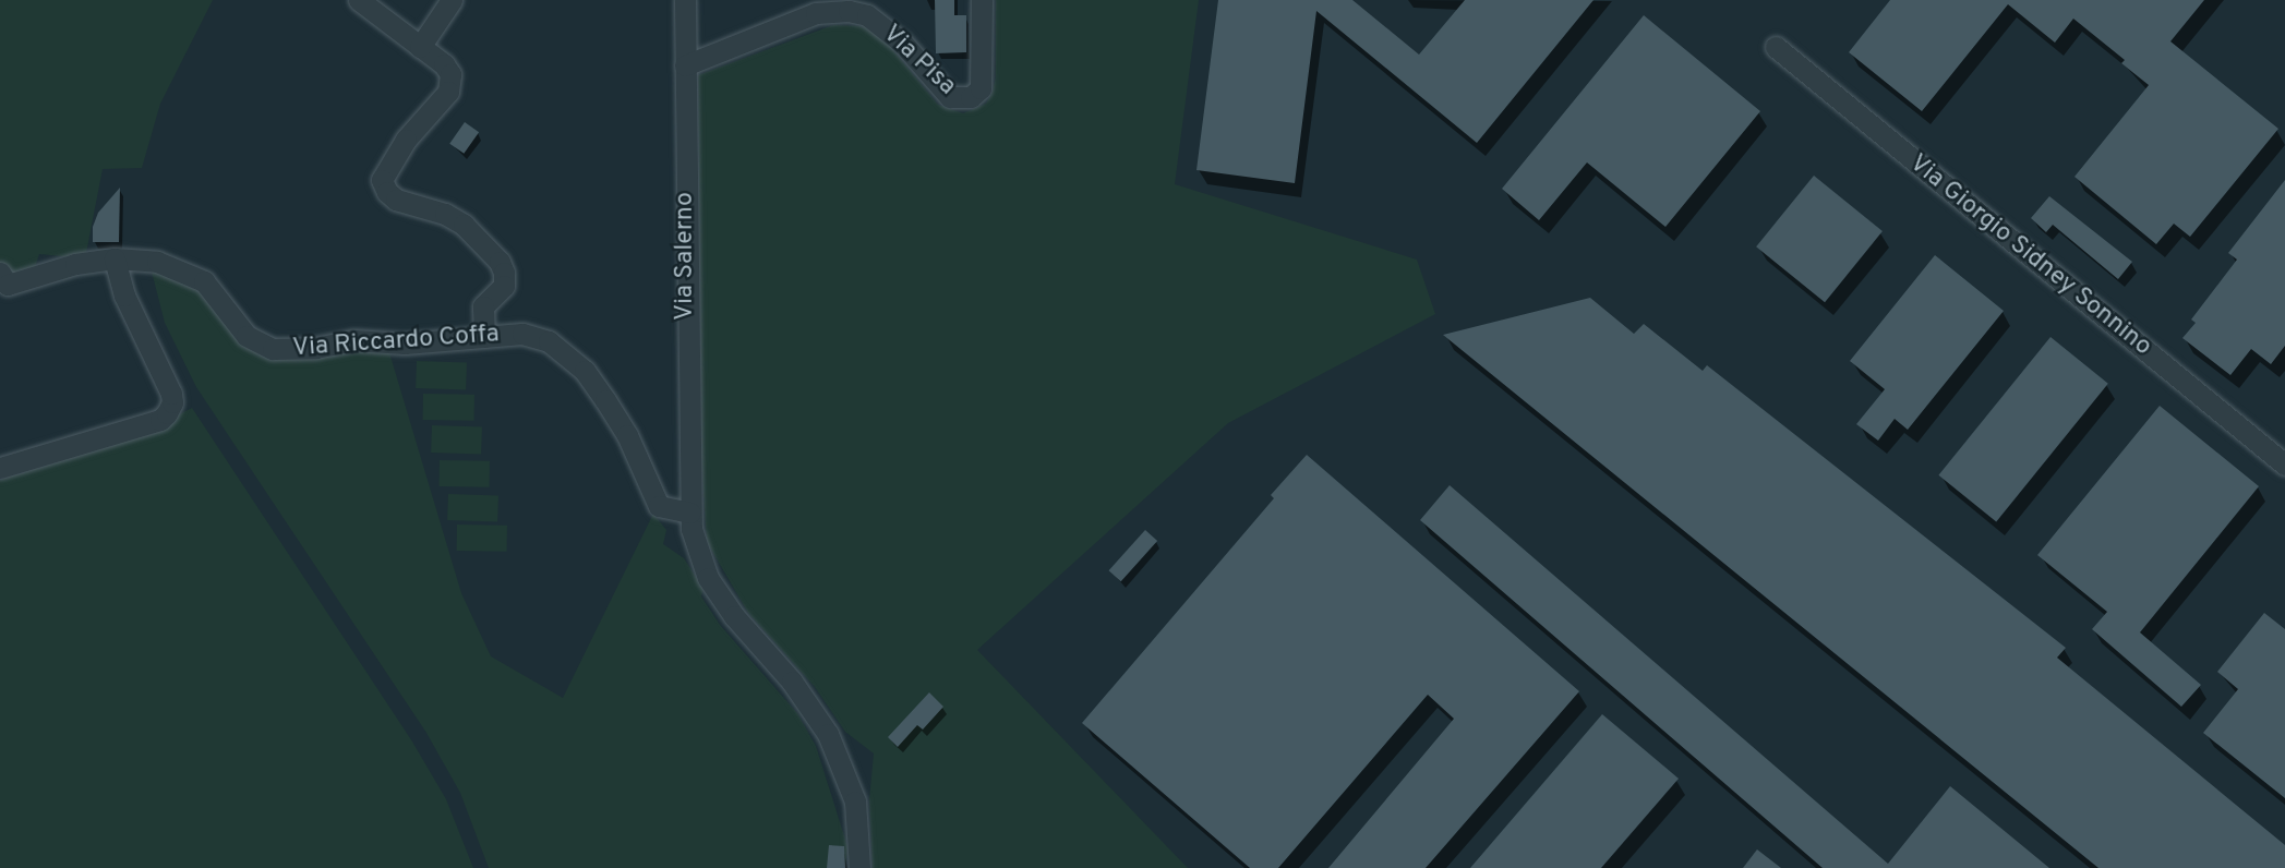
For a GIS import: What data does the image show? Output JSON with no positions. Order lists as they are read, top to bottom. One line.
{"streets":{"street":["Via Pisa","Via Salerno","Via Giorgio Sidney Sonnino","Via Riccardo Coffa"]},"crossings":[["Via Pisa","Via Salerno"],["Via Salerno","Via Riccardo Coffa"]]}
